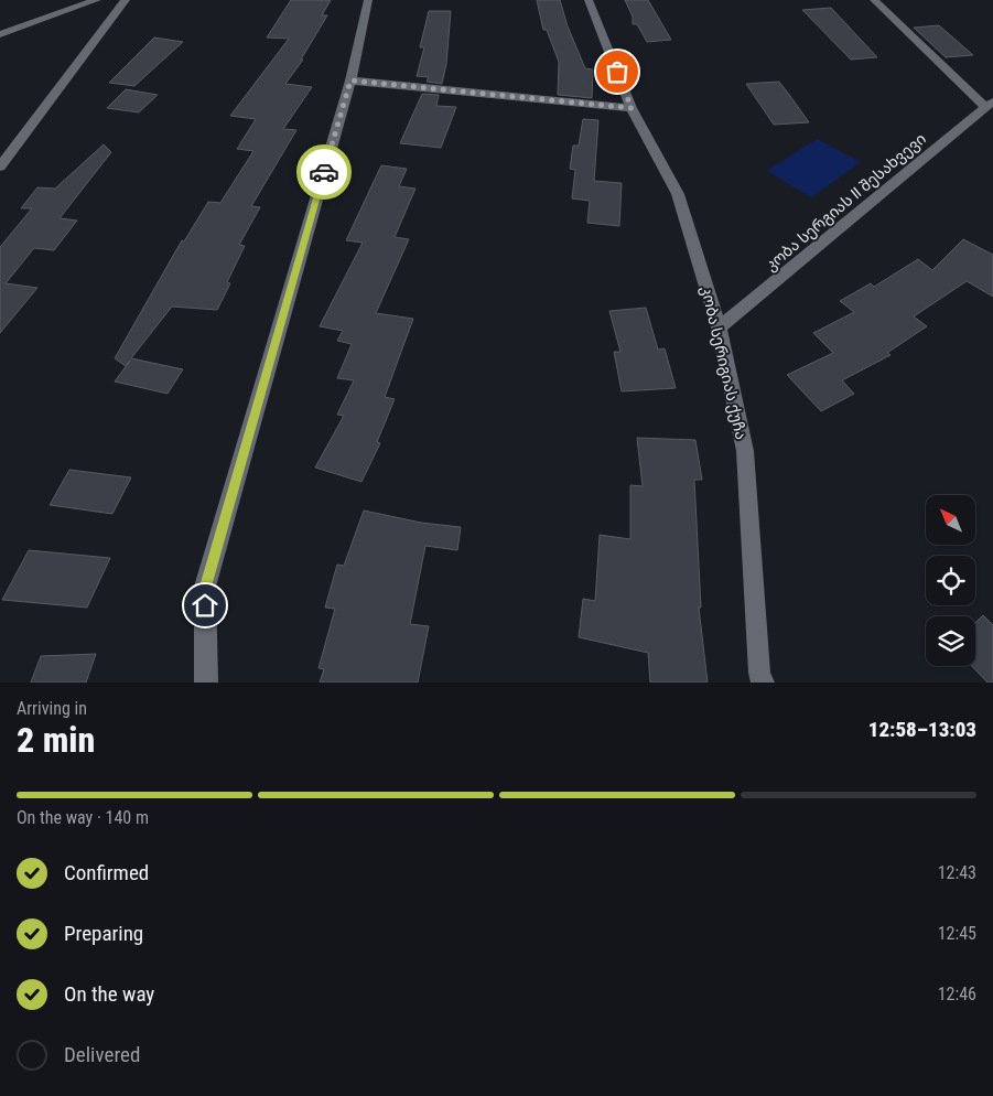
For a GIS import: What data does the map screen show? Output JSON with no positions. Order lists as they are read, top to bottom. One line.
{"streets":{"street":["კობა სერგიას II შესახვევი","კობა სერიგიას ქუჩა"]},"crossings":[["კობა სერგიას II შესახვევი","კობა სერიგიას ქუჩა"]],"north":"top left","page":{"heading":["2 min","Arriving in","12:58–13:03"],"bar":"On the way · 140 m","list":[["Confirmed","12:43"],["Preparing","12:45"],["On the way","12:46"],"Delivered"]}}
